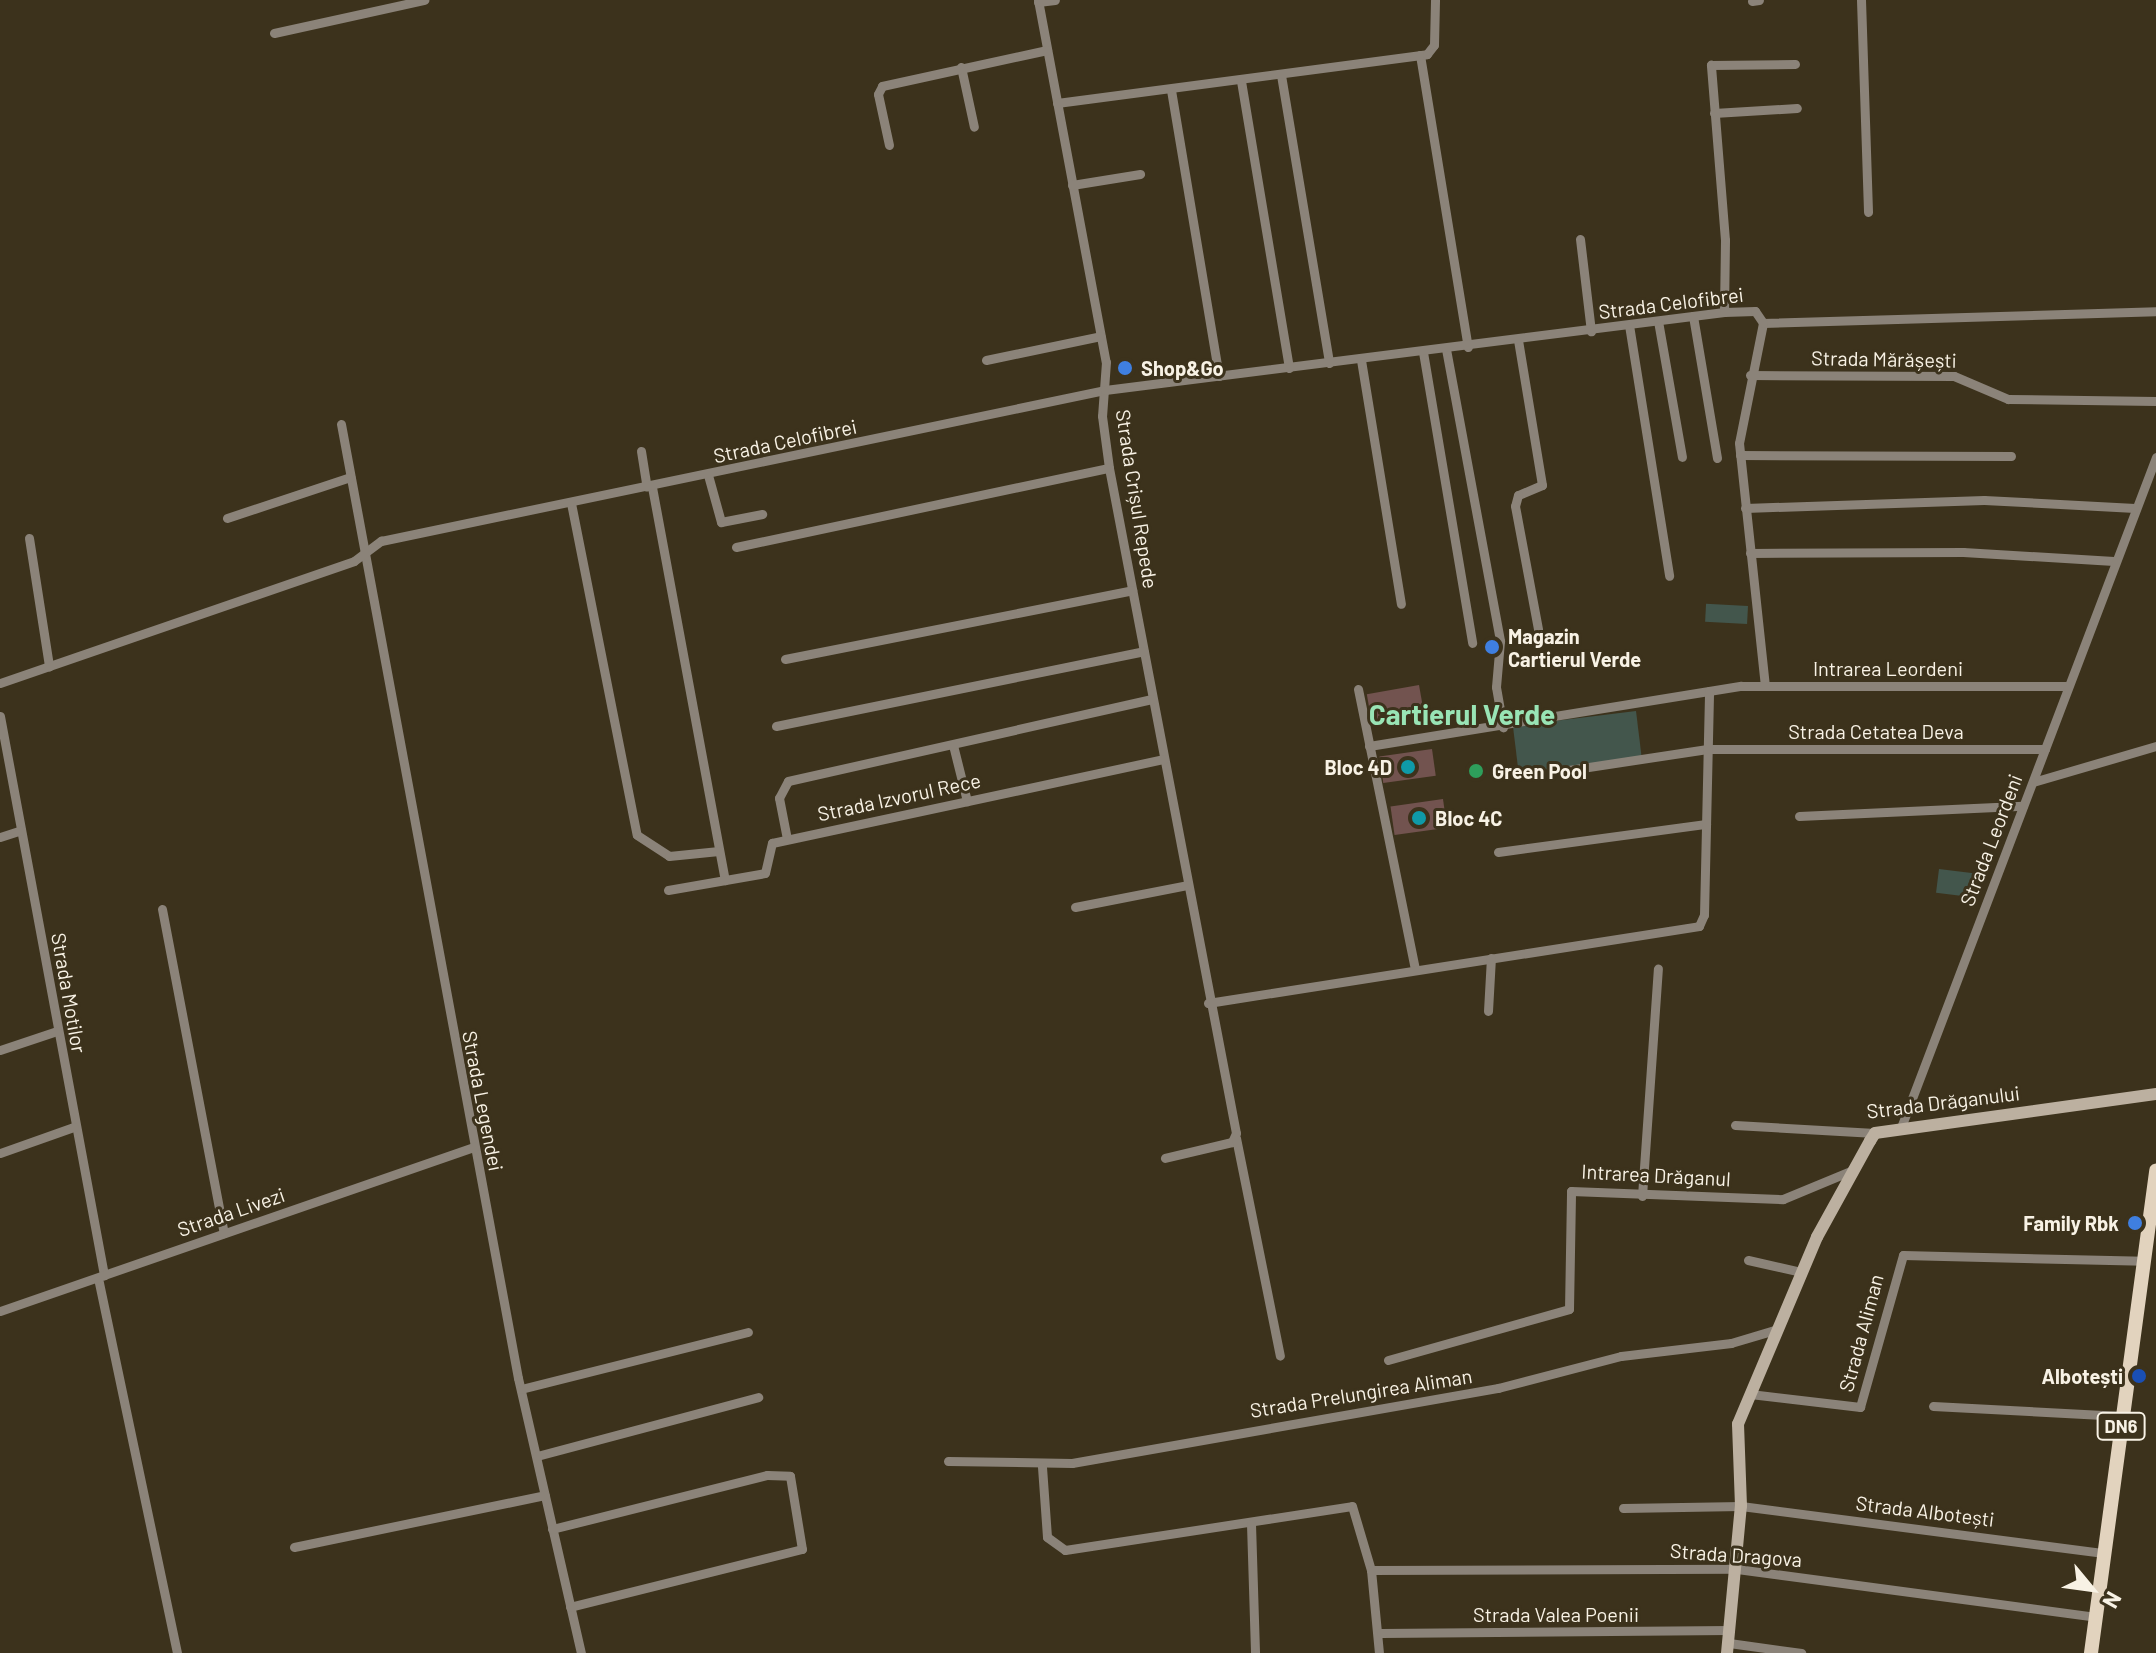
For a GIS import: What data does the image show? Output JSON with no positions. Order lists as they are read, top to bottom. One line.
{"streets":{"main road":["DN6"],"street":["Strada Celofibrei","Strada Mărășești","Strada Crișul Repede","Intrarea Leordeni","Strada Cetatea Deva","Strada Izvorul Rece","Strada Leordeni","Strada Motilor","Strada Legendei","Strada Drăganului","Intrarea Drăganul","Strada Livezi","Strada Aliman","Strada Prelungirea Aliman","Strada Albotești","Strada Dragova","Strada Valea Poenii"]},"crossings":[["Strada Celofibrei","Strada Crișul Repede"],["Strada Celofibrei","Strada Legendei"],["Strada Crișul Repede","Strada Izvorul Rece"],["Intrarea Leordeni","Strada Leordeni"],["Strada Cetatea Deva","Strada Leordeni"],["Strada Leordeni","Strada Drăganului"],["Strada Motilor","Strada Livezi"],["Strada Legendei","Strada Livezi"],["Strada Aliman","DN6"],["DN6","Strada Albotești"],["DN6","Strada Dragova"]],"districts":["Cartierul Verde"],"places":["Shop&Go","Magazin Cartierul Verde","Bloc 4D","Green Pool","Bloc 4C","Family Rbk","Albotești"],"north":"bottom right"}
